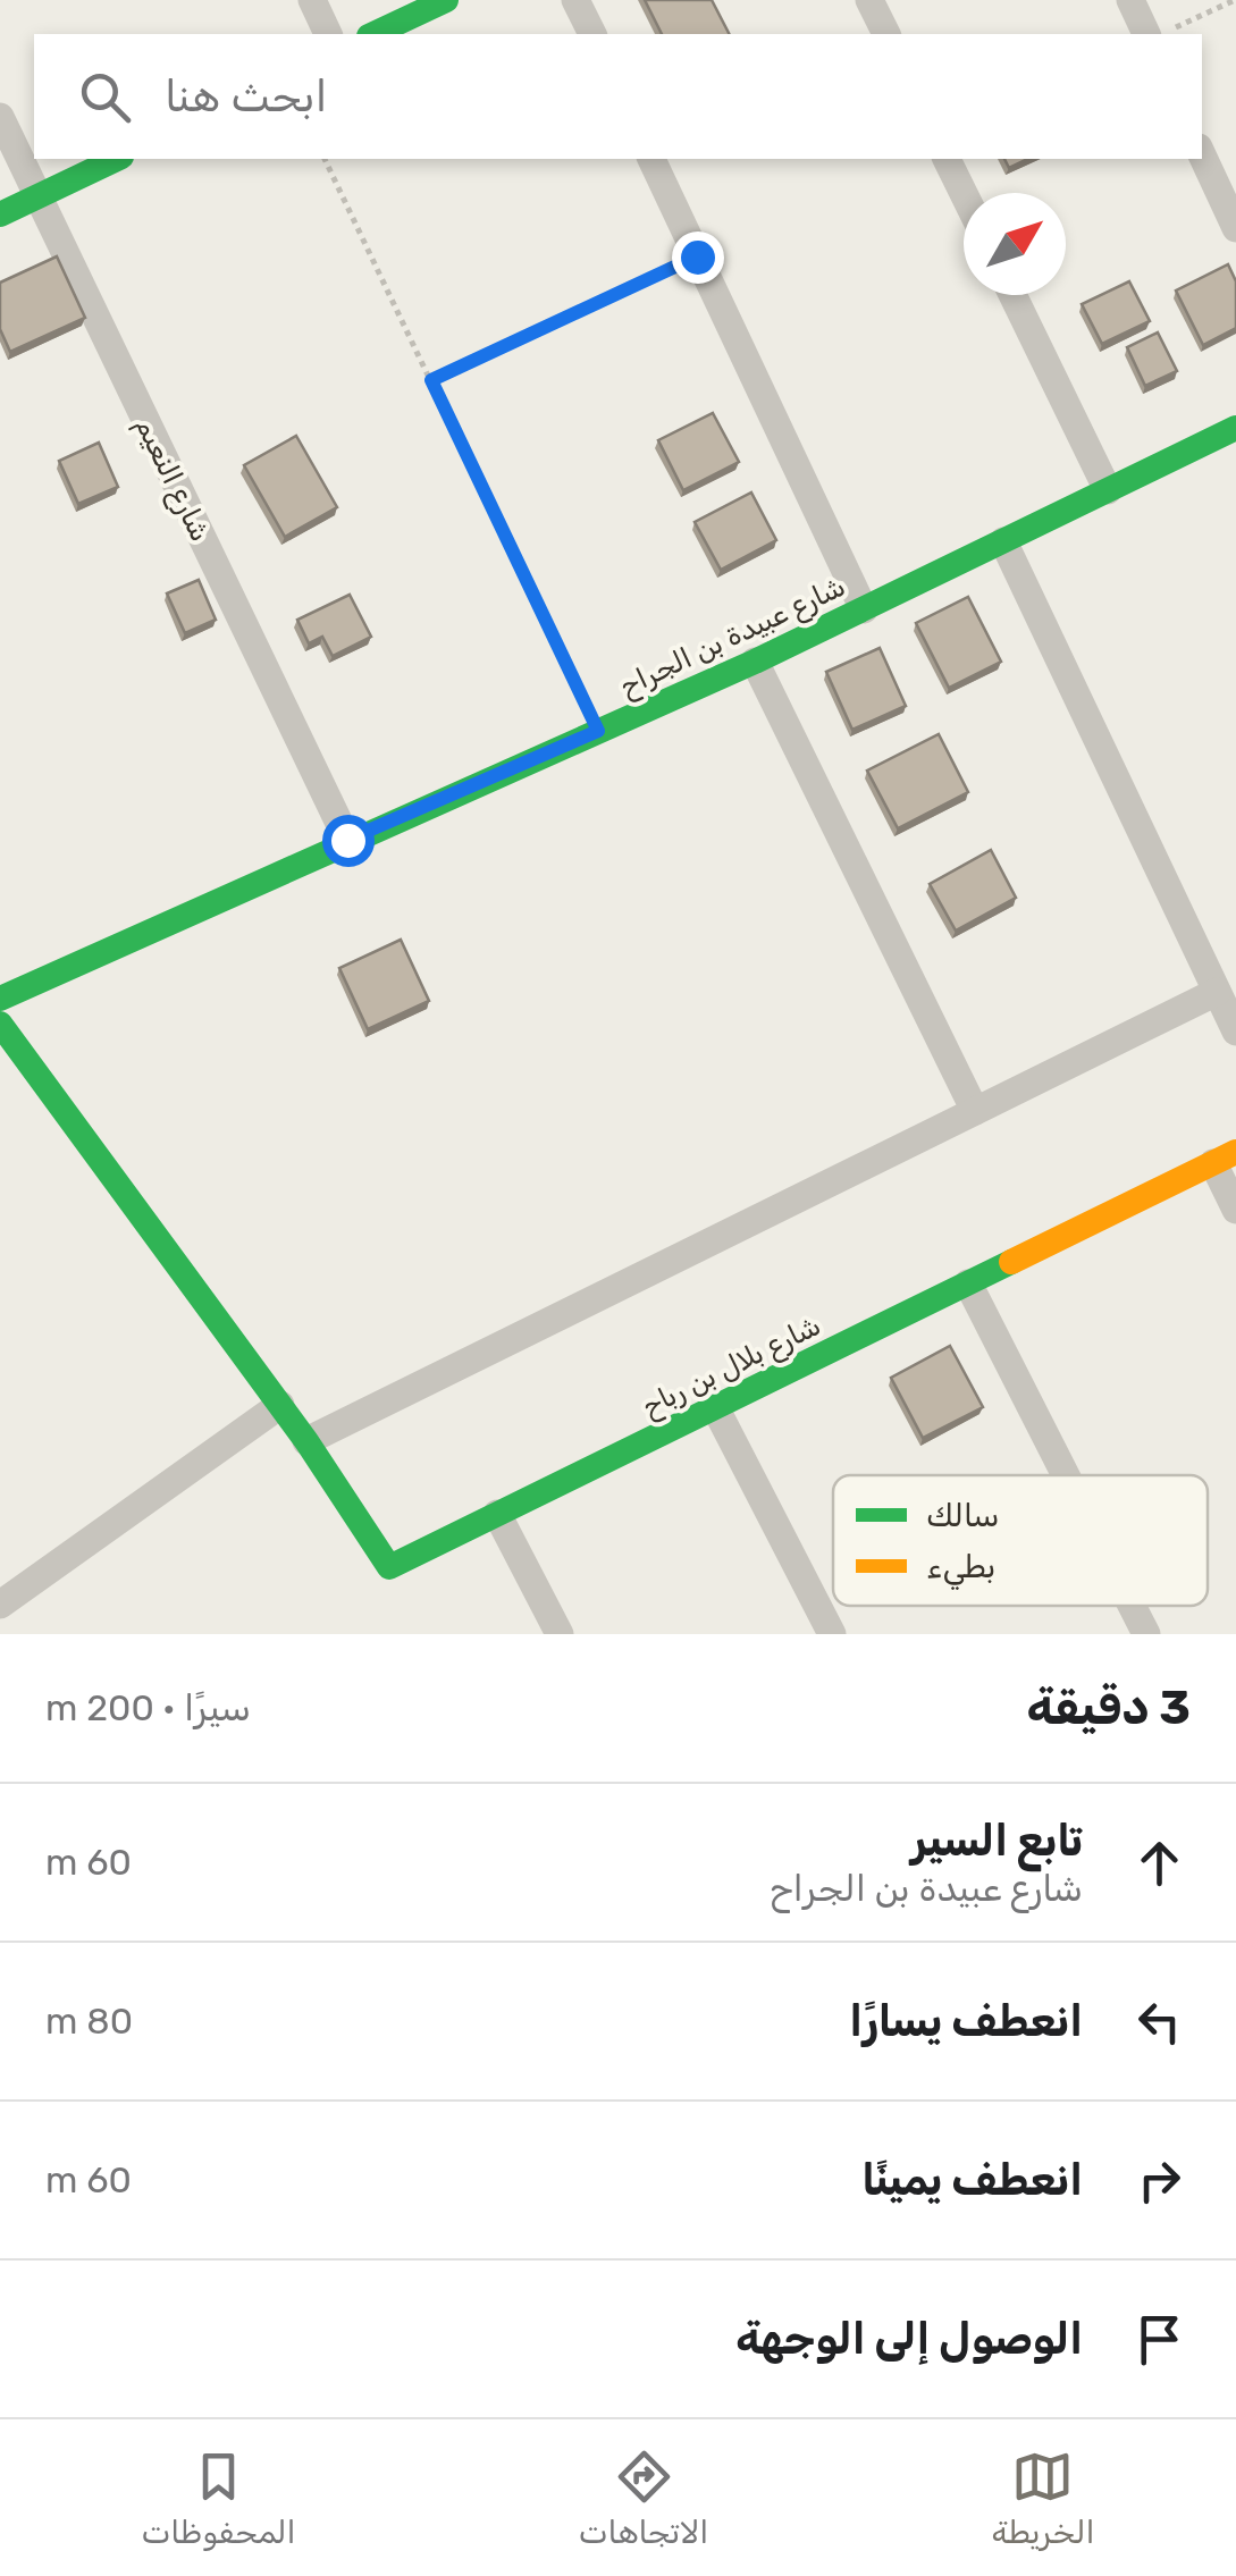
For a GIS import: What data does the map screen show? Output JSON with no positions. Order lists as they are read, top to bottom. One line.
{"streets":{"street":["شارع النعيم","شارع عبيدة بن الجراح","شارع بلال بن رباح"]},"crossings":[["شارع النعيم","شارع عبيدة بن الجراح"]],"legend":["سالك","بطيء"],"north":"top right","page":{"search":"ابحث هنا","heading":["3 دقيقة","سيرًا · 200 m"],"list":[["تابع السير","شارع عبيدة بن الجراح","60 m"],["انعطف يسارًا","80 m"],["انعطف يمينًا","60 m"],"الوصول إلى الوجهة"],"nav":["الخريطة","الاتجاهات","المحفوظات"]}}
